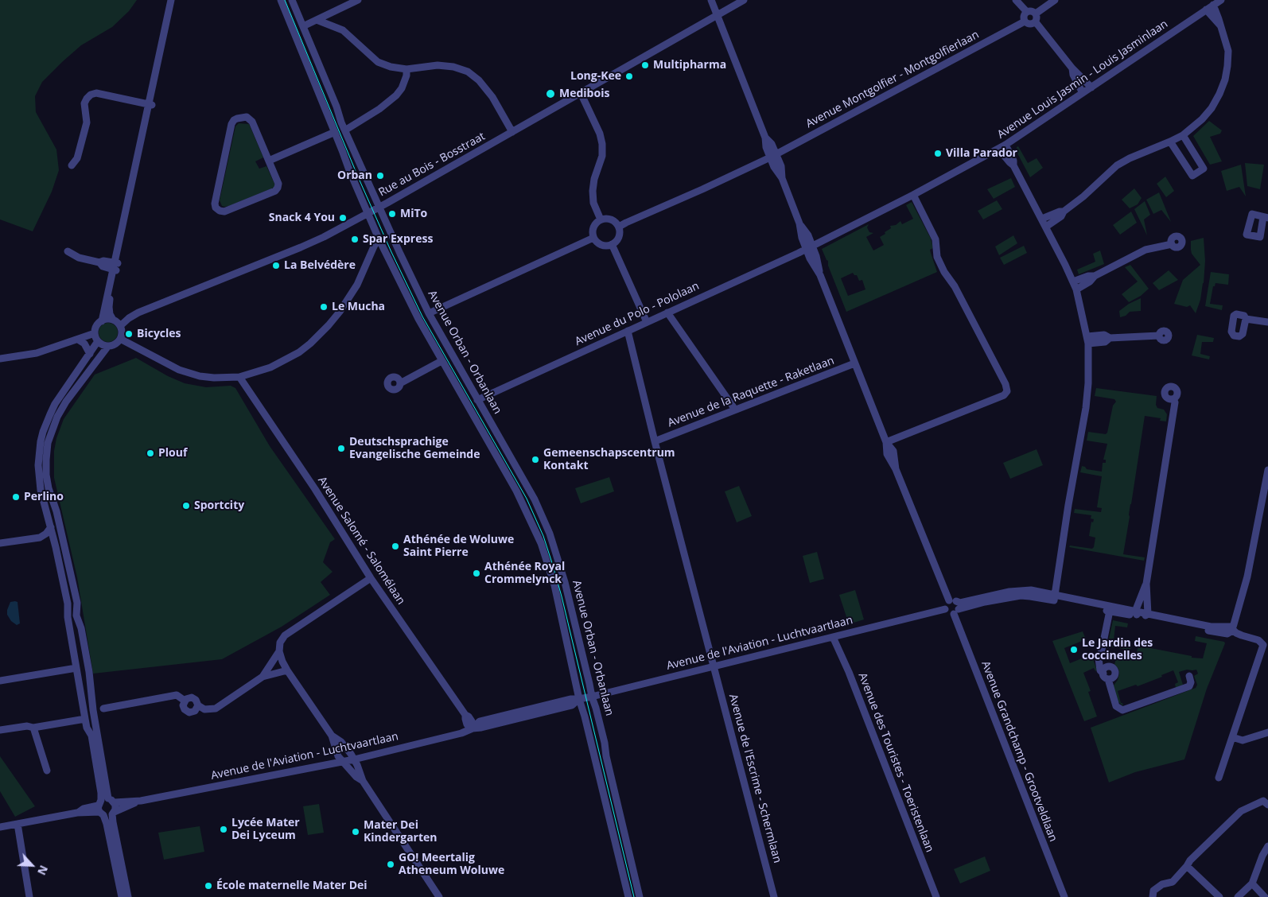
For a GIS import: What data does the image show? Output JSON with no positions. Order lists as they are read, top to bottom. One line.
{"streets":{"street":["Avenue Montgolfier - Montgolfierlaan","Avenue Louis Jasmin - Louis Jasminlaan","Rue au Bois - Bosstraat","Avenue du Polo - Pololaan","Avenue Orban - Orbanlaan","Avenue de la Raquette - Raketlaan","Avenue Salomé - Salomélaan","Avenue de l'Aviation - Luchtvaartlaan","Avenue Grandchamp - Grootveldlaan","Avenue des Touristes - Toeristenlaan","Avenue de l'Escrime - Schermlaan"]},"crossings":[["Avenue Louis Jasmin - Louis Jasminlaan","Avenue du Polo - Pololaan"],["Rue au Bois - Bosstraat","Avenue Orban - Orbanlaan"],["Avenue du Polo - Pololaan","Avenue Orban - Orbanlaan"],["Avenue du Polo - Pololaan","Avenue de l'Escrime - Schermlaan"],["Avenue Orban - Orbanlaan","Avenue de l'Aviation - Luchtvaartlaan"],["Avenue de la Raquette - Raketlaan","Avenue de l'Escrime - Schermlaan"],["Avenue Salomé - Salomélaan","Avenue de l'Aviation - Luchtvaartlaan"],["Avenue de l'Aviation - Luchtvaartlaan","Avenue Grandchamp - Grootveldlaan"],["Avenue de l'Aviation - Luchtvaartlaan","Avenue des Touristes - Toeristenlaan"],["Avenue de l'Aviation - Luchtvaartlaan","Avenue de l'Escrime - Schermlaan"]],"places":["Multipharma","Long-Kee","Medibois","Villa Parador","Orban","MiTo","Snack 4 You","Spar Express","La Belvédère","Le Mucha","Bicycles","Deutschsprachige Evangelische Gemeinde","Plouf","Gemeenschapscentrum Kontakt","Perlino","Sportcity","Athénée de Woluwe Saint Pierre","Athénée Royal Crommelynck","Le Jardin des coccinelles","Lycée Mater Dei Lyceum","Mater Dei Kindergarten","GO! Meertalig Atheneum Woluwe","École maternelle Mater Dei"],"north":"bottom right"}
